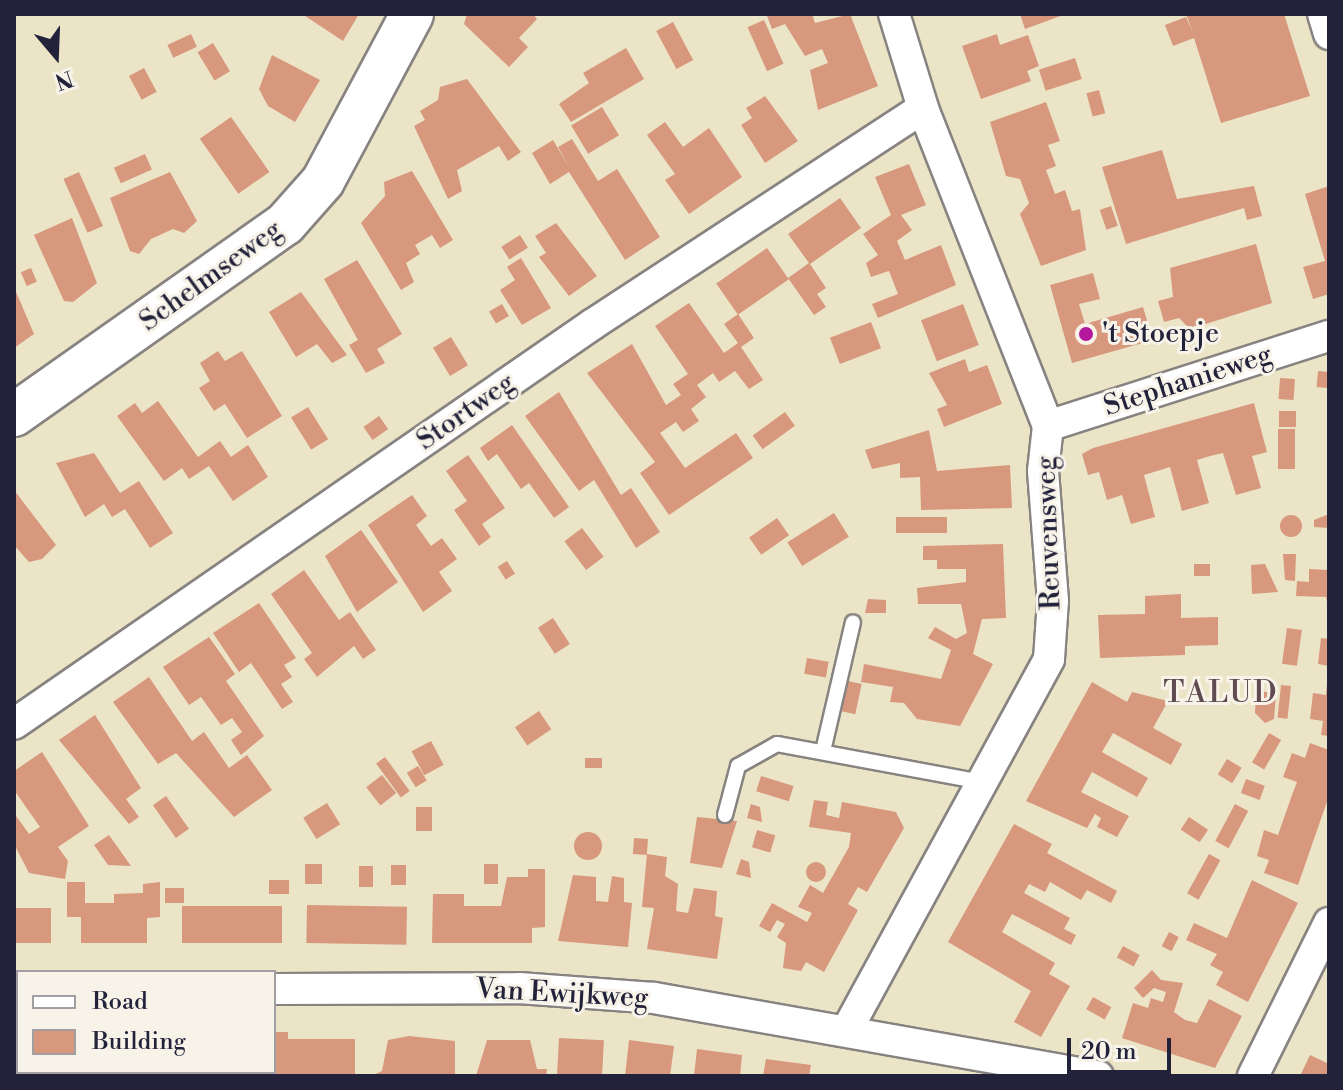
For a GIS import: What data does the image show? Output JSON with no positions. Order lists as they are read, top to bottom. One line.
{"streets":{"main road":["Schelmseweg"],"street":["Stephanieweg","Stortweg","Reuvensweg","Van Ewijkweg"]},"crossings":[["Stephanieweg","Reuvensweg"],["Stortweg","Reuvensweg"],["Reuvensweg","Van Ewijkweg"]],"districts":["TALUD"],"places":["'t Stoepje"],"legend":["Road","Building"],"scale_bar":"20 m","north":"bottom"}
